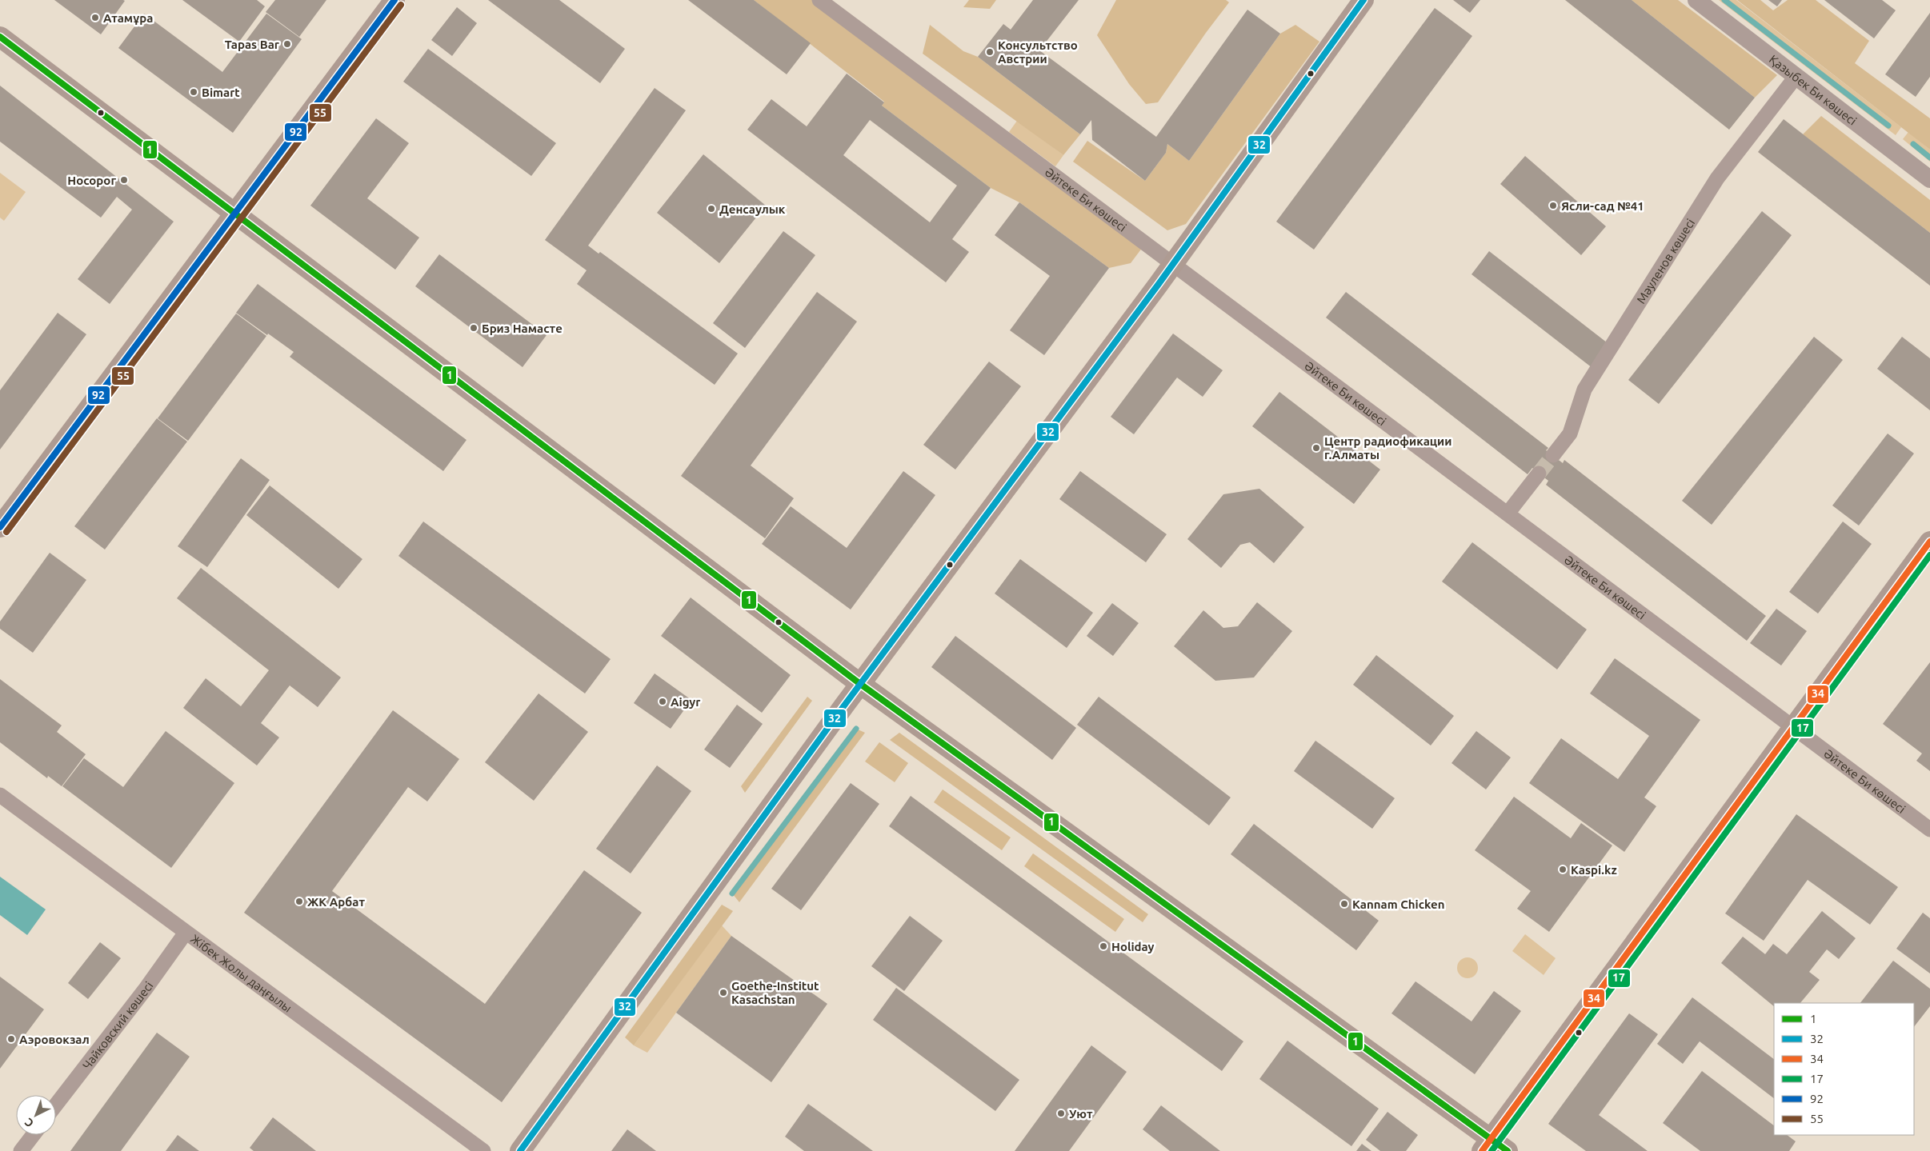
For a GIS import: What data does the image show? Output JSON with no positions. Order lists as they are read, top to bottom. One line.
{"streets":{"street":["Қазыбек Би көшесі","Әйтеке Би көшесі","Мәуленов көшесі","Жібек Жолы даңғылы","Чайковский көшесі"]},"crossings":[["Қазыбек Би көшесі","Мәуленов көшесі"],["Жібек Жолы даңғылы","Чайковский көшесі"]],"places":["Атамұра","Tapas Bar","Консультство Австрии","Bimart","Носорог","Ясли-сад №41","Денсаулык","Бриз Намасте","Центр радиофикации г.Алматы","Aigyr","Kaspi.kz","ЖК Арбат","Kannam Chicken","Holiday","Goethe-Institut Kasachstan","Аэровокзал","Уют"],"lines":["transit line 32","transit line 92","transit line 55","transit line 1","transit line 34","transit line 17"],"legend":["1","32","34","17","92","55"],"north":"bottom left"}
